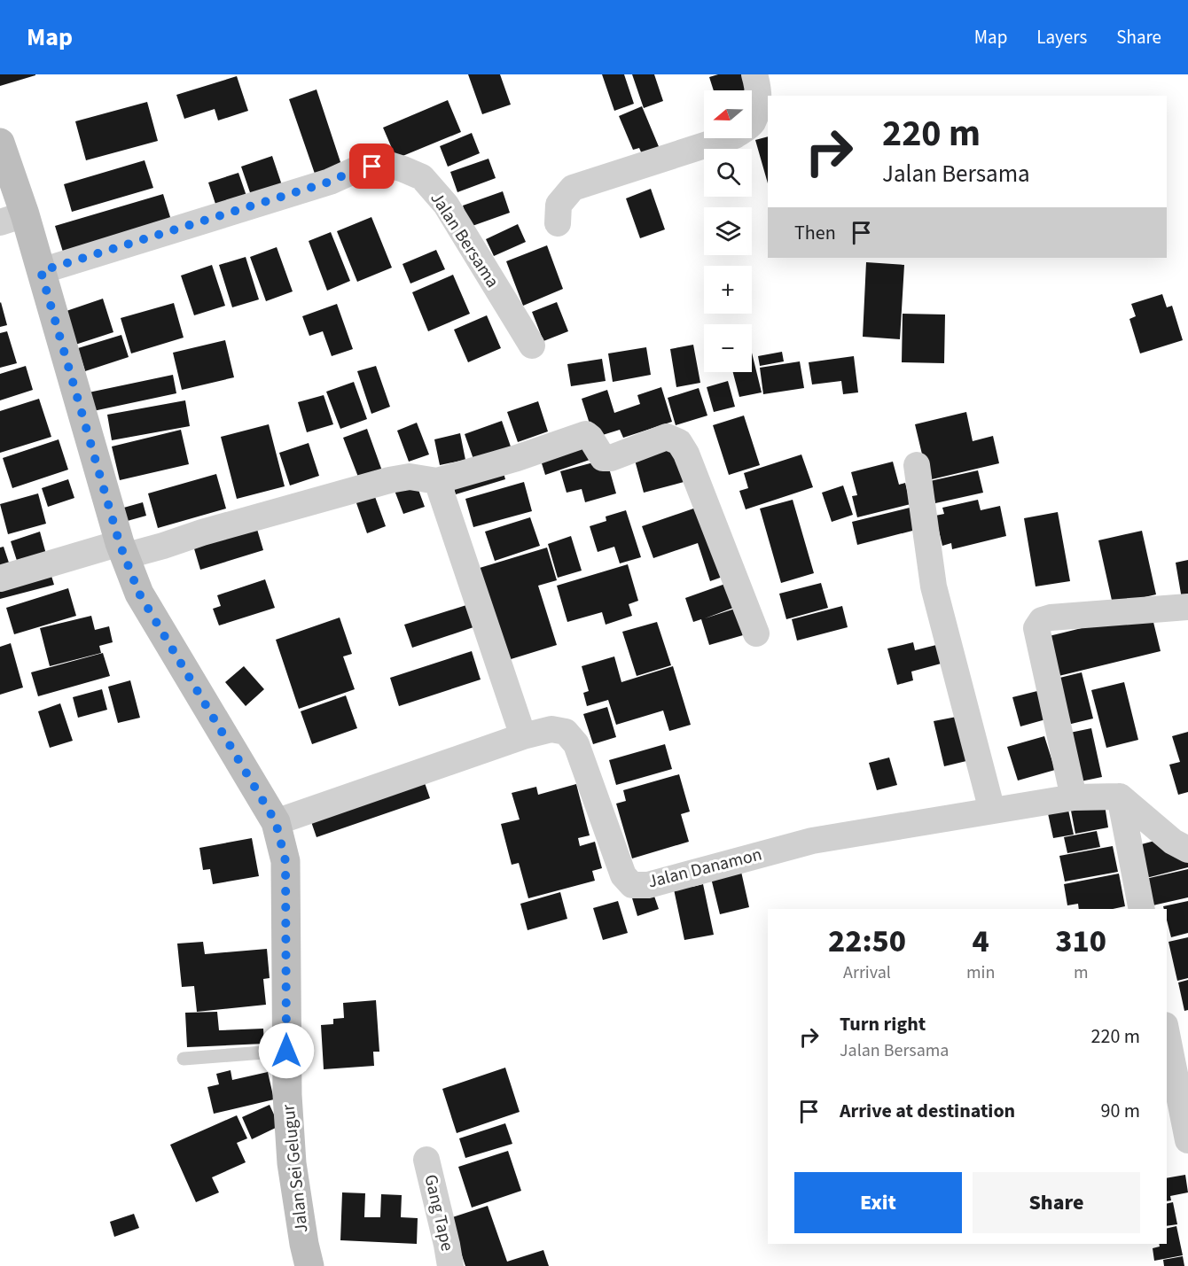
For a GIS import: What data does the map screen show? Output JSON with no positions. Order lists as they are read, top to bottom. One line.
{"streets":{"main road":["Jalan Sei Gelugur"],"street":["Jalan Bersama","Jalan Danamon","Gang Tape"]},"crossings":[["Jalan Bersama","Jalan Sei Gelugur"],["Jalan Danamon","Jalan Sei Gelugur"]],"north":"left","page":{"header":"Map","nav":["Map","Layers","Share"],"map_buttons":["+","−"],"turn":["220 m","Jalan Bersama"],"then":"Then","eta":["22:50","Arrival","4","min","310","m"],"list":[{"name":"Turn right","note":"Jalan Bersama","value":"220 m"},{"name":"Arrive at destination","value":"90 m"}],"buttons":["Exit","Share"]}}
